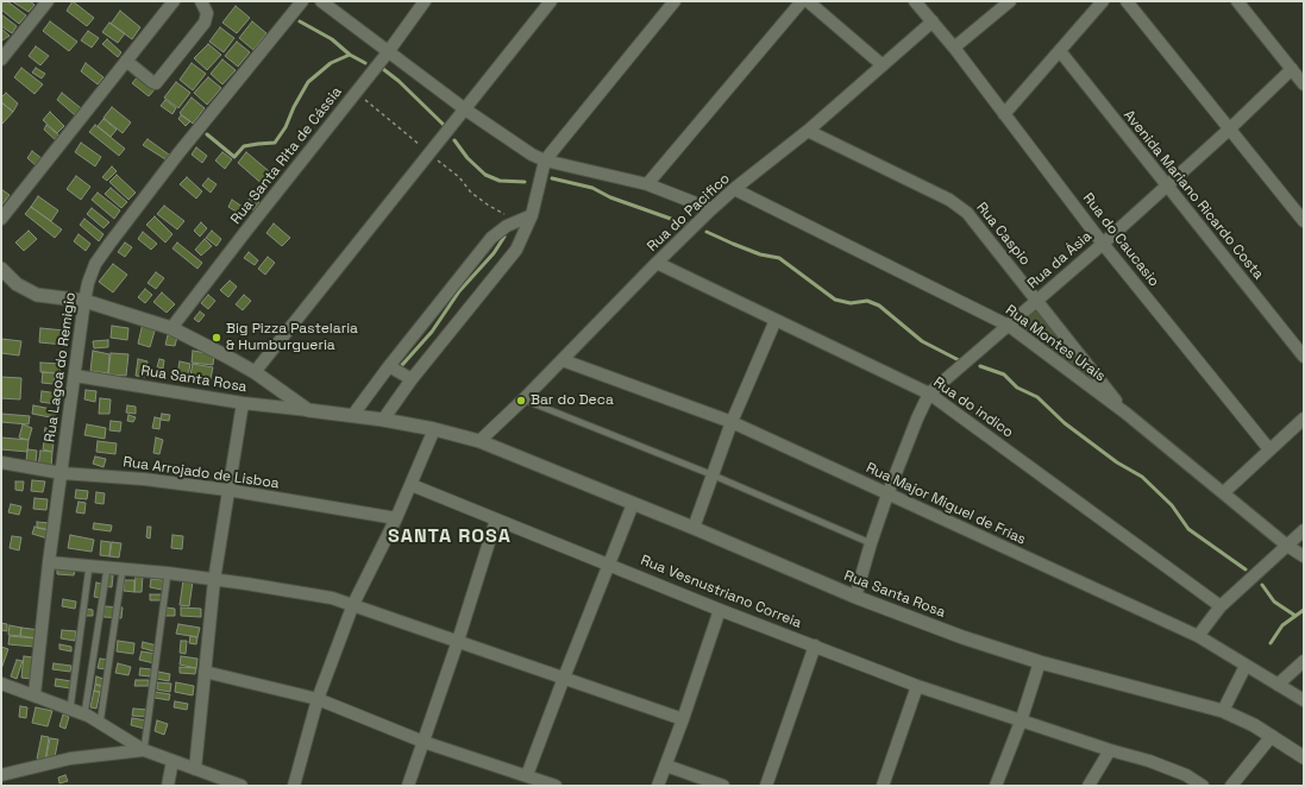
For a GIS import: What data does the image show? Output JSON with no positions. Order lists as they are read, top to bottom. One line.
{"streets":{"street":["Rua Santa Rita de Cássia","Avenida Mariano Ricardo Costa","Rua do Pacifico","Rua Caspio","Rua do Caucasio","Rua da Ásia","Rua Montes Urais","Rua Lagoa do Remigio","Rua Santa Rosa","Rua do indico","Rua Arrojado de Lisboa","Rua Major Miguel de Frias","Rua Vesnustriano Correia"]},"crossings":[["Avenida Mariano Ricardo Costa","Rua da Ásia"],["Rua do Pacifico","Rua Caspio"],["Rua do Pacifico","Rua do Caucasio"],["Rua do Pacifico","Rua Montes Urais"],["Rua do Pacifico","Rua Santa Rosa"],["Rua do Pacifico","Rua do indico"],["Rua do Pacifico","Rua Major Miguel de Frias"],["Rua Caspio","Rua da Ásia"],["Rua Caspio","Rua Montes Urais"],["Rua do Caucasio","Rua da Ásia"],["Rua da Ásia","Rua Montes Urais"],["Rua da Ásia","Rua do indico"],["Rua Lagoa do Remigio","Rua Santa Rosa"],["Rua Lagoa do Remigio","Rua Arrojado de Lisboa"]],"districts":["SANTA ROSA"],"places":["Big Pizza Pastelaria & Humburgueria","Bar do Deca"]}
